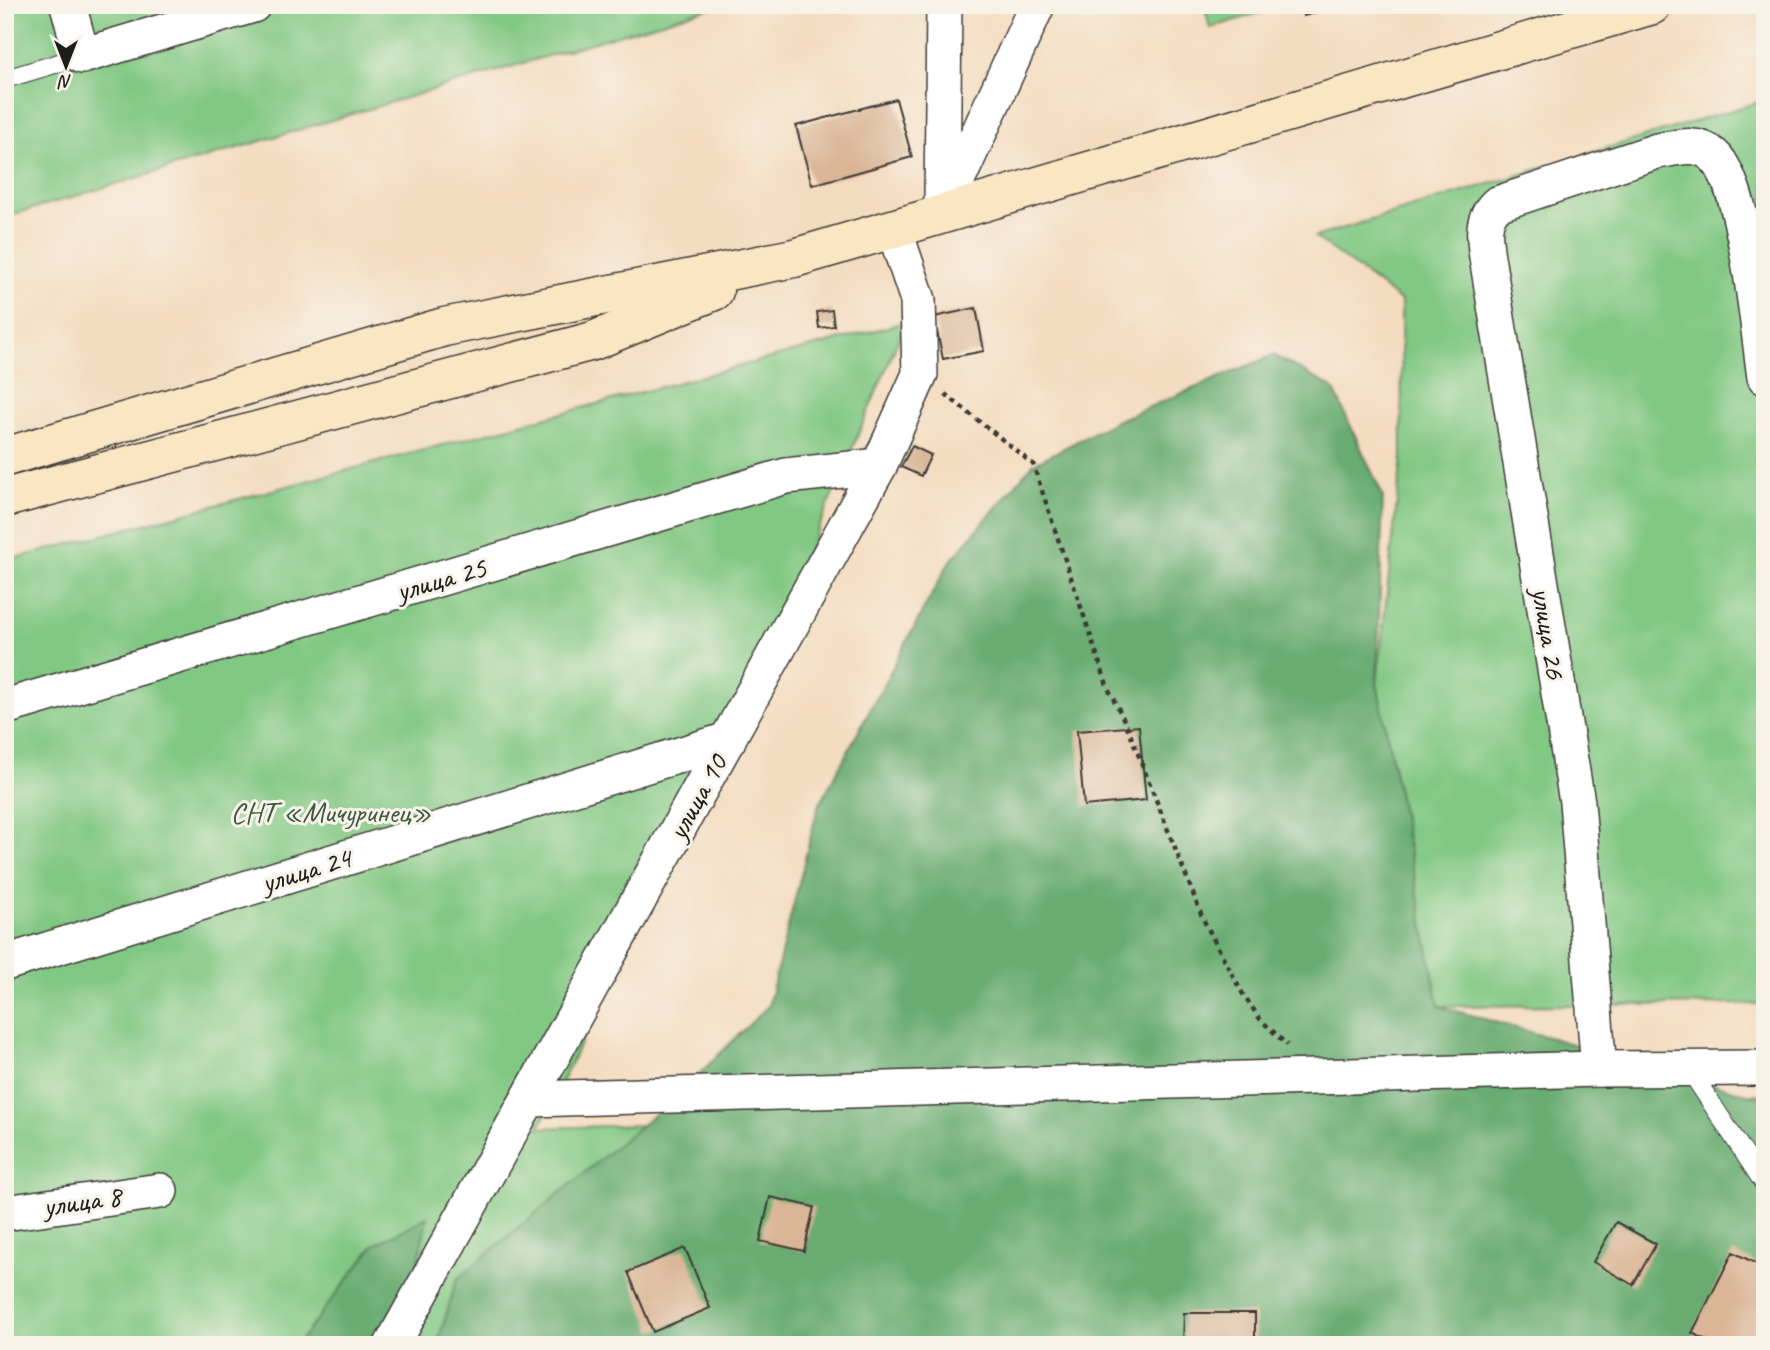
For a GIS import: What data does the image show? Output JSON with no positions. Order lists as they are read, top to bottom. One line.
{"streets":{"street":["улица 25","улица 26","улица 10","улица 24","улица 8"]},"crossings":[["улица 25","улица 10"],["улица 10","улица 24"]],"parks":["СНТ «Мичуринец»"],"north":"bottom"}
